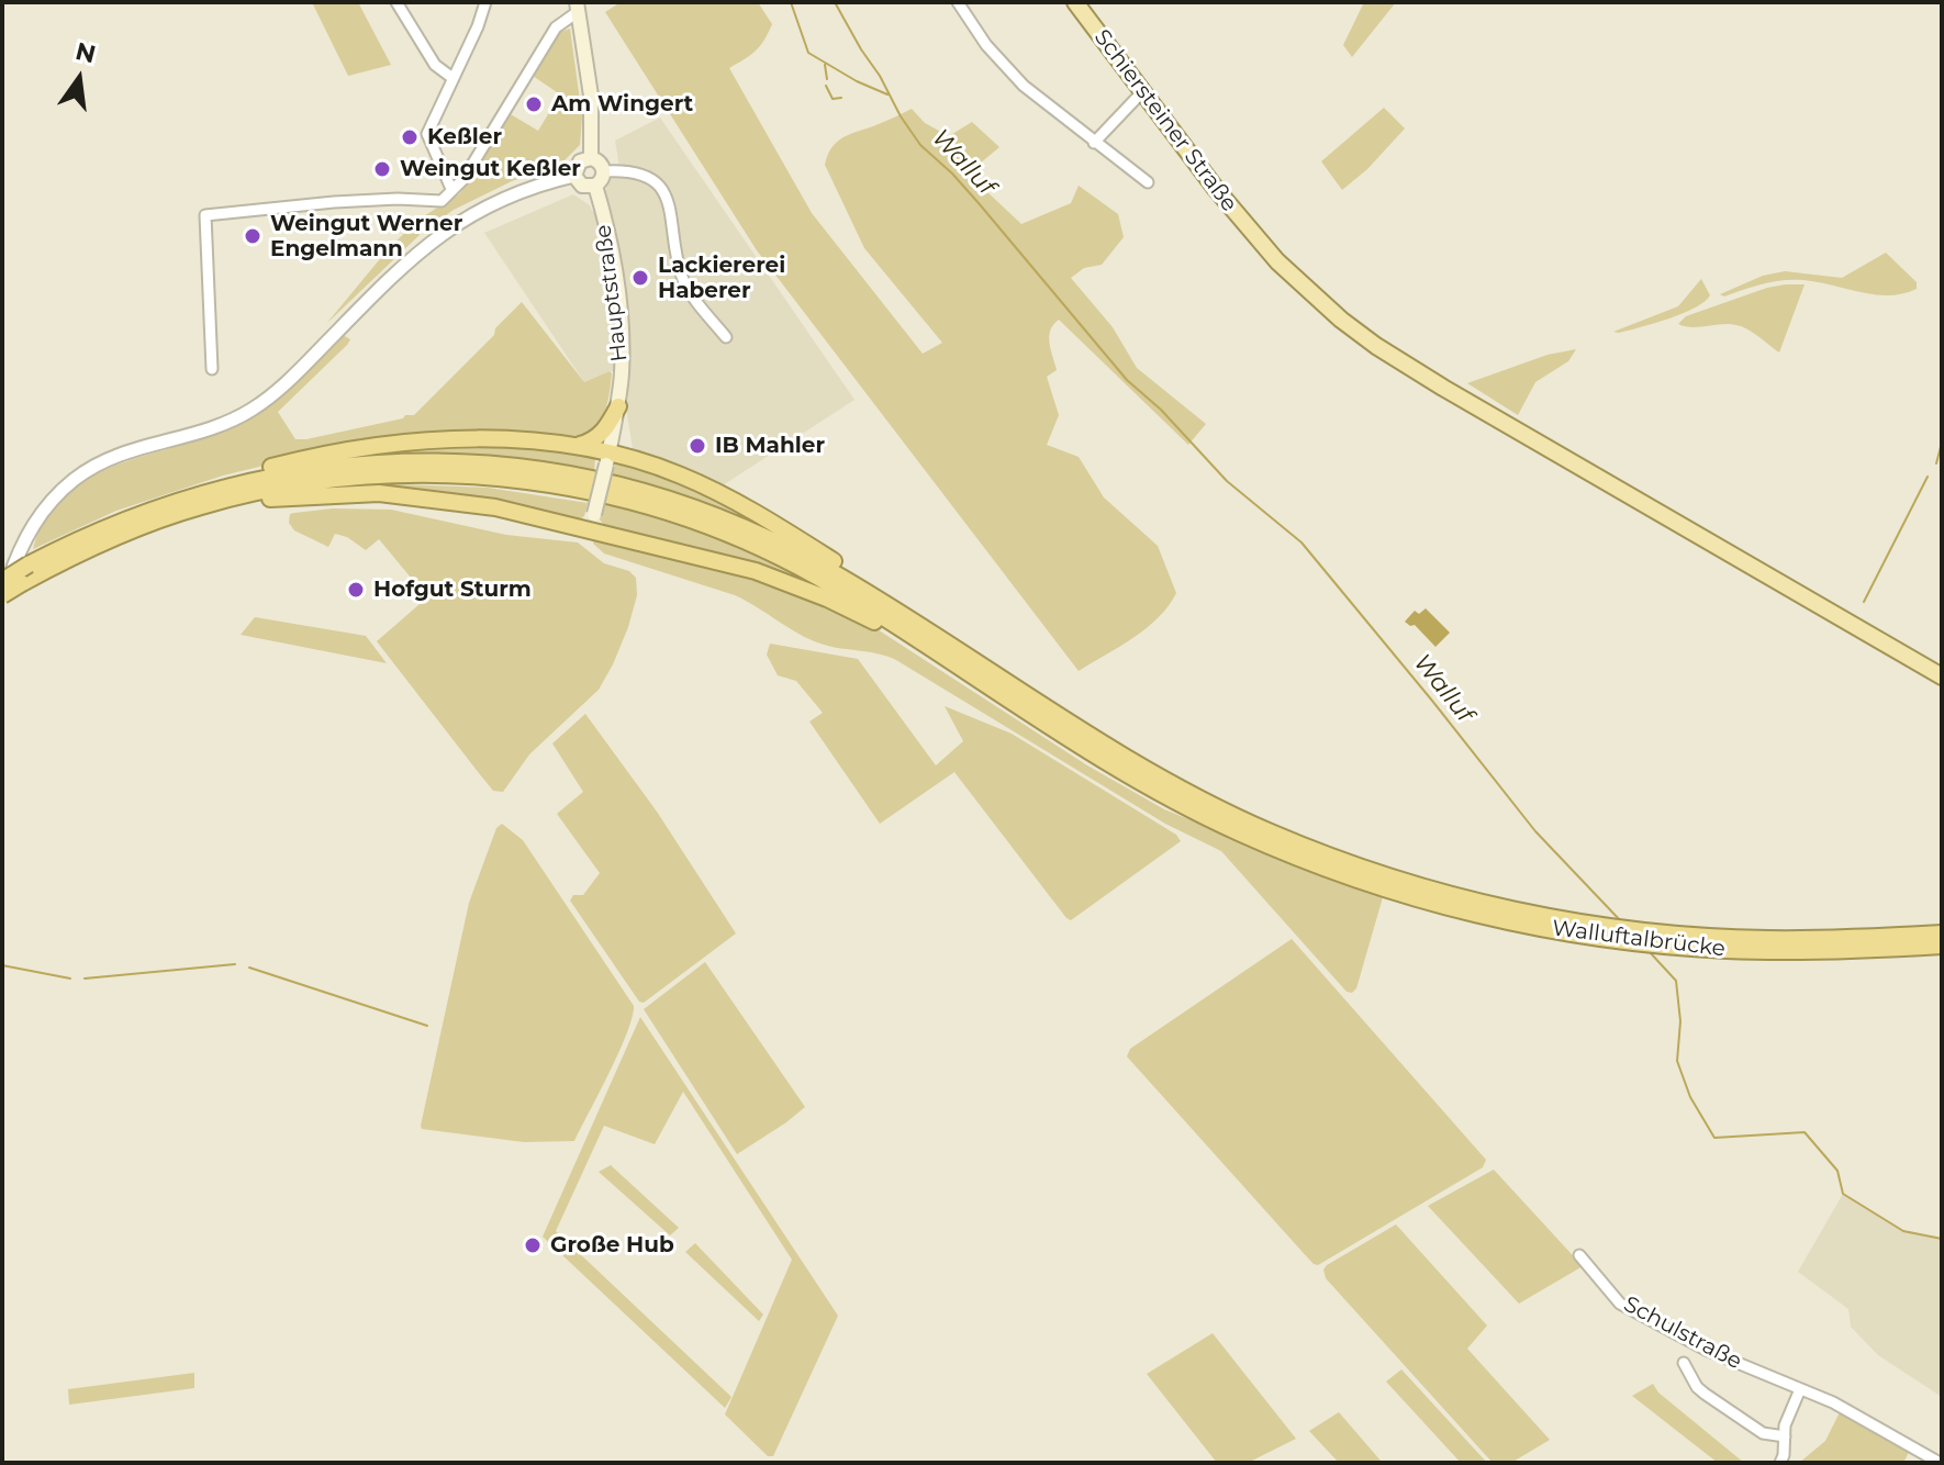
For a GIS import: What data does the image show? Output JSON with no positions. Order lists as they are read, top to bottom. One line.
{"streets":{"highway":["Walluftalbrücke"],"main road":["Schiersteiner Straße","Hauptstraße"],"street":["Schulstraße"]},"water":["Walluf"],"places":["Am Wingert","Keßler","Weingut Keßler","Weingut Werner Engelmann","Lackiererei Haberer","IB Mahler","Hofgut Sturm","Große Hub"],"north":"top"}
